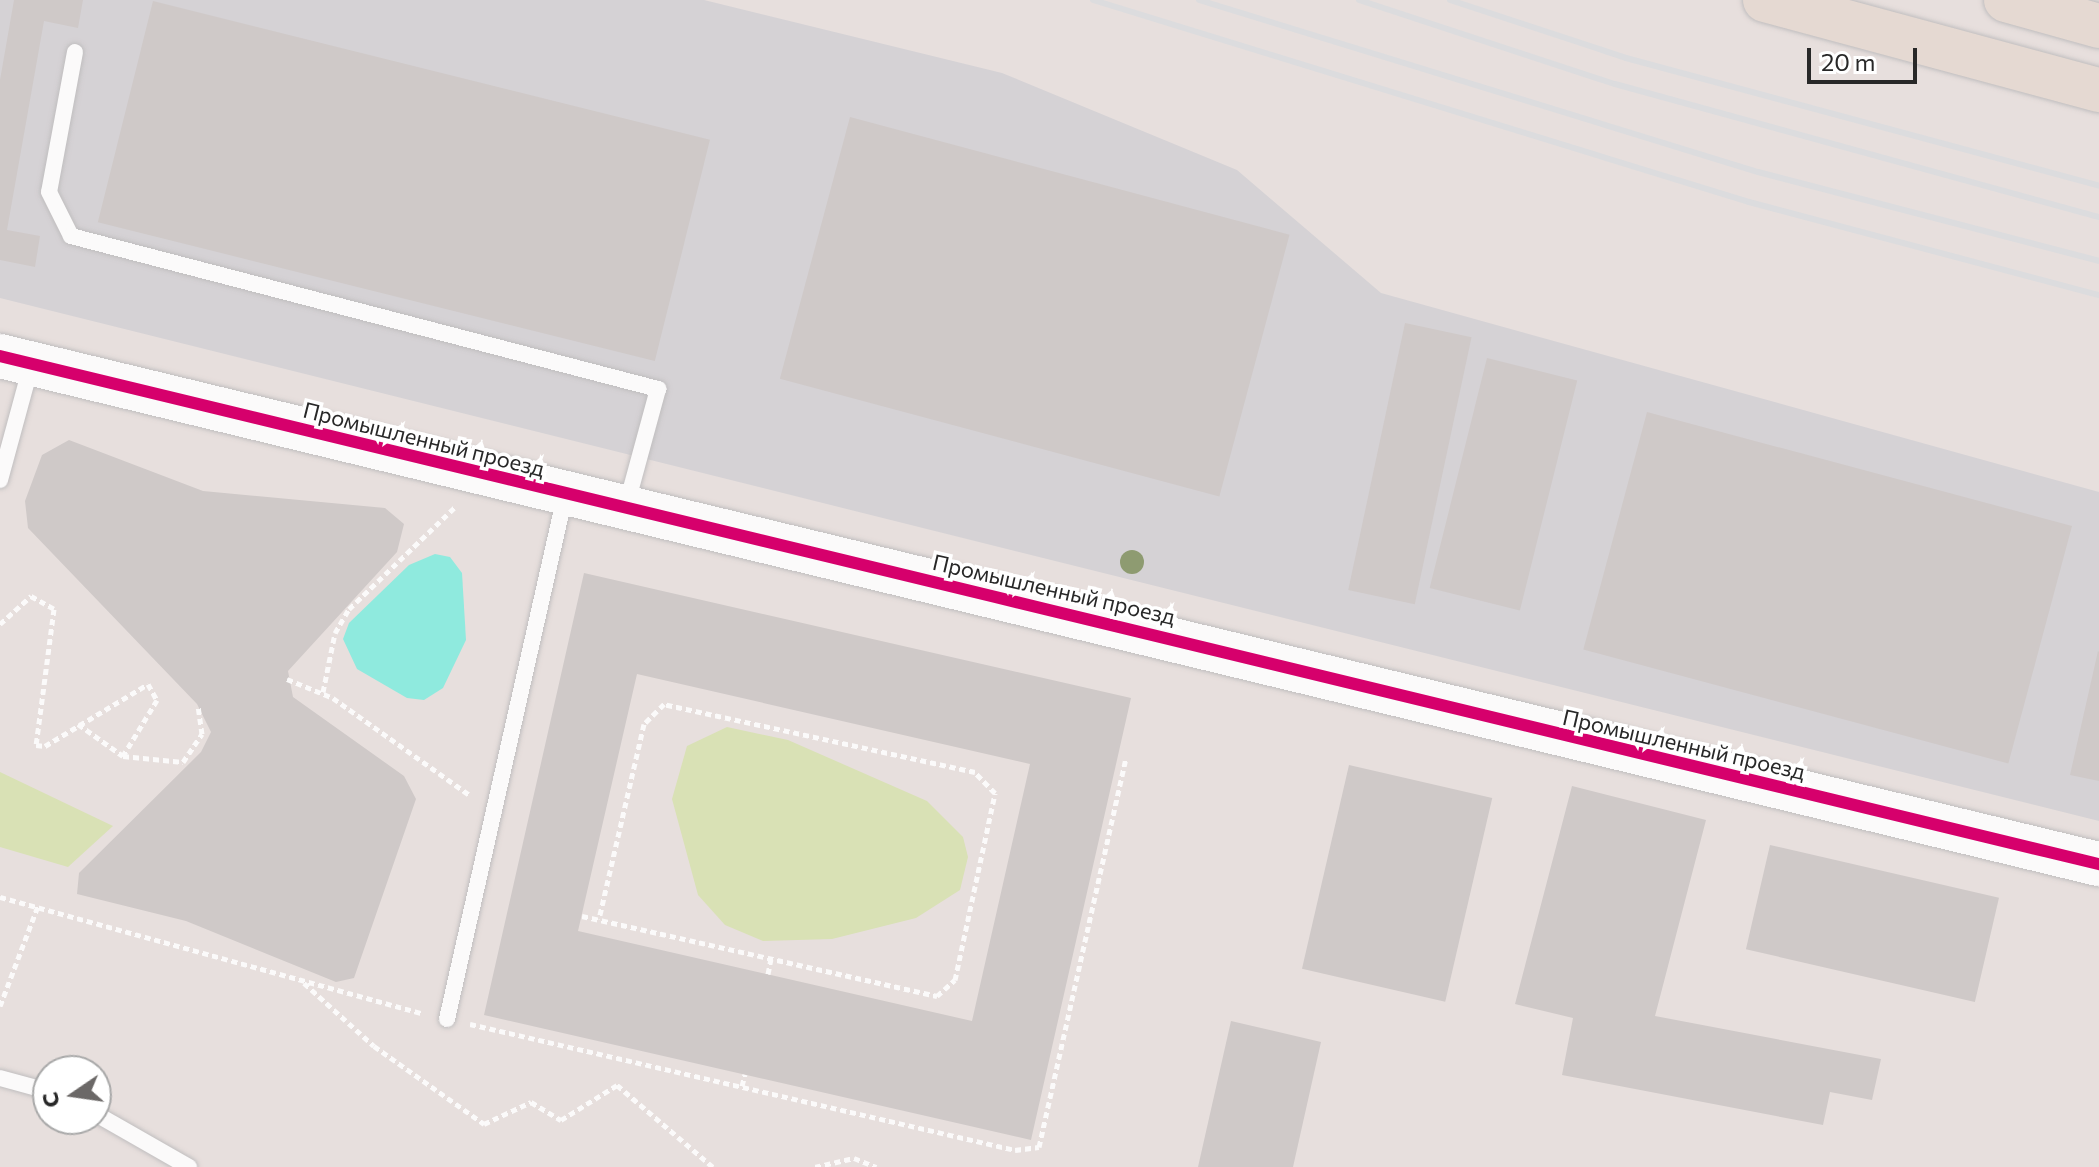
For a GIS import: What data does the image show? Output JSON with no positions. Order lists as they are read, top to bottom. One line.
{"streets":{"street":["Промышленный проезд"]},"scale_bar":"20 m","north":"left"}
